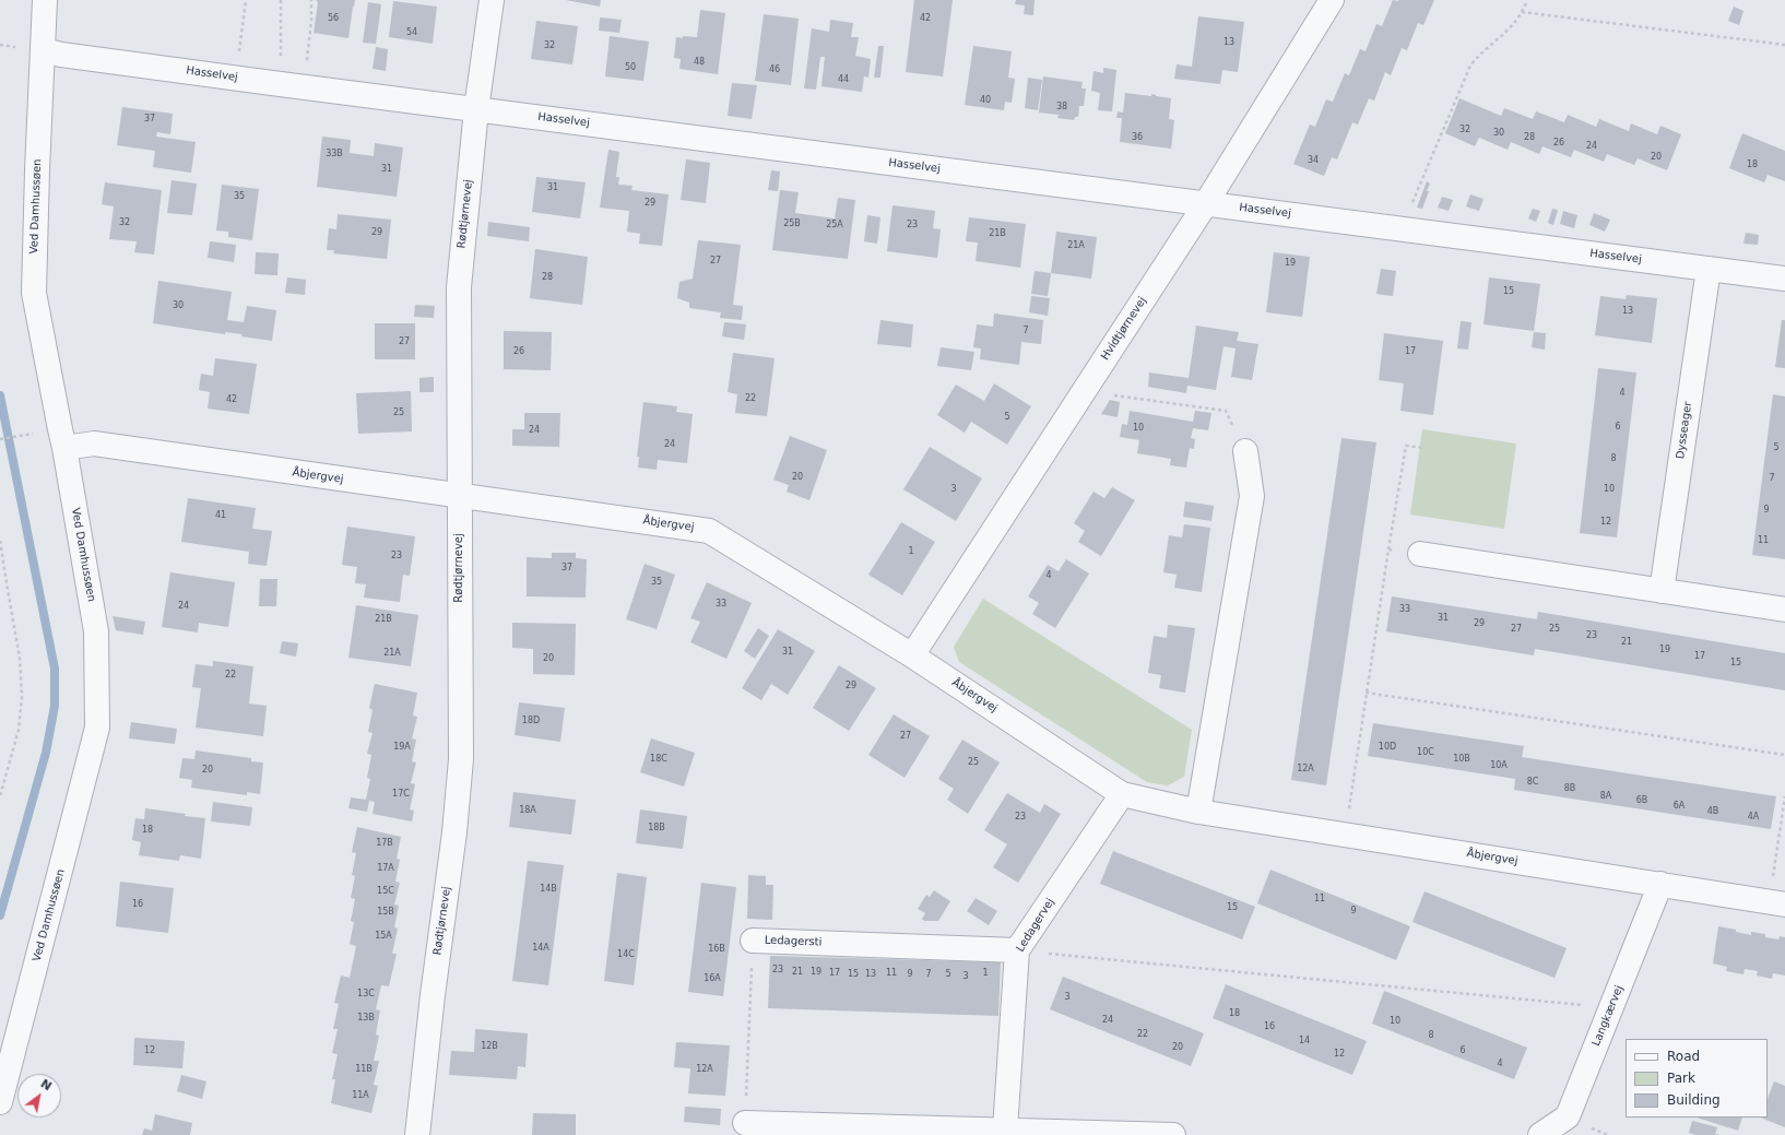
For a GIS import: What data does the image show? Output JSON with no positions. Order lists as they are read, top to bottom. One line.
{"streets":{"street":["Hasselvej","Ved Damhussøen","Rødtjørnevej","Hvidtjørnevej","Dysseager","Åbjergvej","Ledagervej","Ledagersti","Langkærvej"]},"crossings":[["Hasselvej","Ved Damhussøen"],["Hasselvej","Rødtjørnevej"],["Hasselvej","Hvidtjørnevej"],["Hasselvej","Dysseager"],["Ved Damhussøen","Åbjergvej"],["Rødtjørnevej","Åbjergvej"],["Hvidtjørnevej","Åbjergvej"],["Åbjergvej","Ledagervej"],["Åbjergvej","Langkærvej"],["Ledagervej","Ledagersti"]],"house_numbers":["56","42","54","13","32","48","50","46","44","40","38","37","32","30","36","28","26","24","33B","20","34","18","31","31","35","29","32","25B","25A","23","29","21B","21A","27","19","28","15","30","13","7","27","26","17","4","22","42","25","5","6","10","24","24","5","8","20","7","3","10","9","41","12","11","1","23","37","4","35","33","24","33","31","21B","29","27","25","23","21","19","31","21A","17","20","15","22","29","18D","27","19A","10D","10C","18C","10B","25","10A","12A","20","8C","8B","17C","8A","6B","6A","18A","4B","23","4A","18B","18","17B","17A","14B","15C","11","16","15","9","15B","15A","14A","16B","14C","23","21","19","17","11","1","15","13","9","7","5","3","16A","13C","3","18","13B","24","10","16","22","8","14","12B","20","12","6","12","4","11B","12A","11A"],"legend":["Road","Park","Building"],"north":"top right"}
